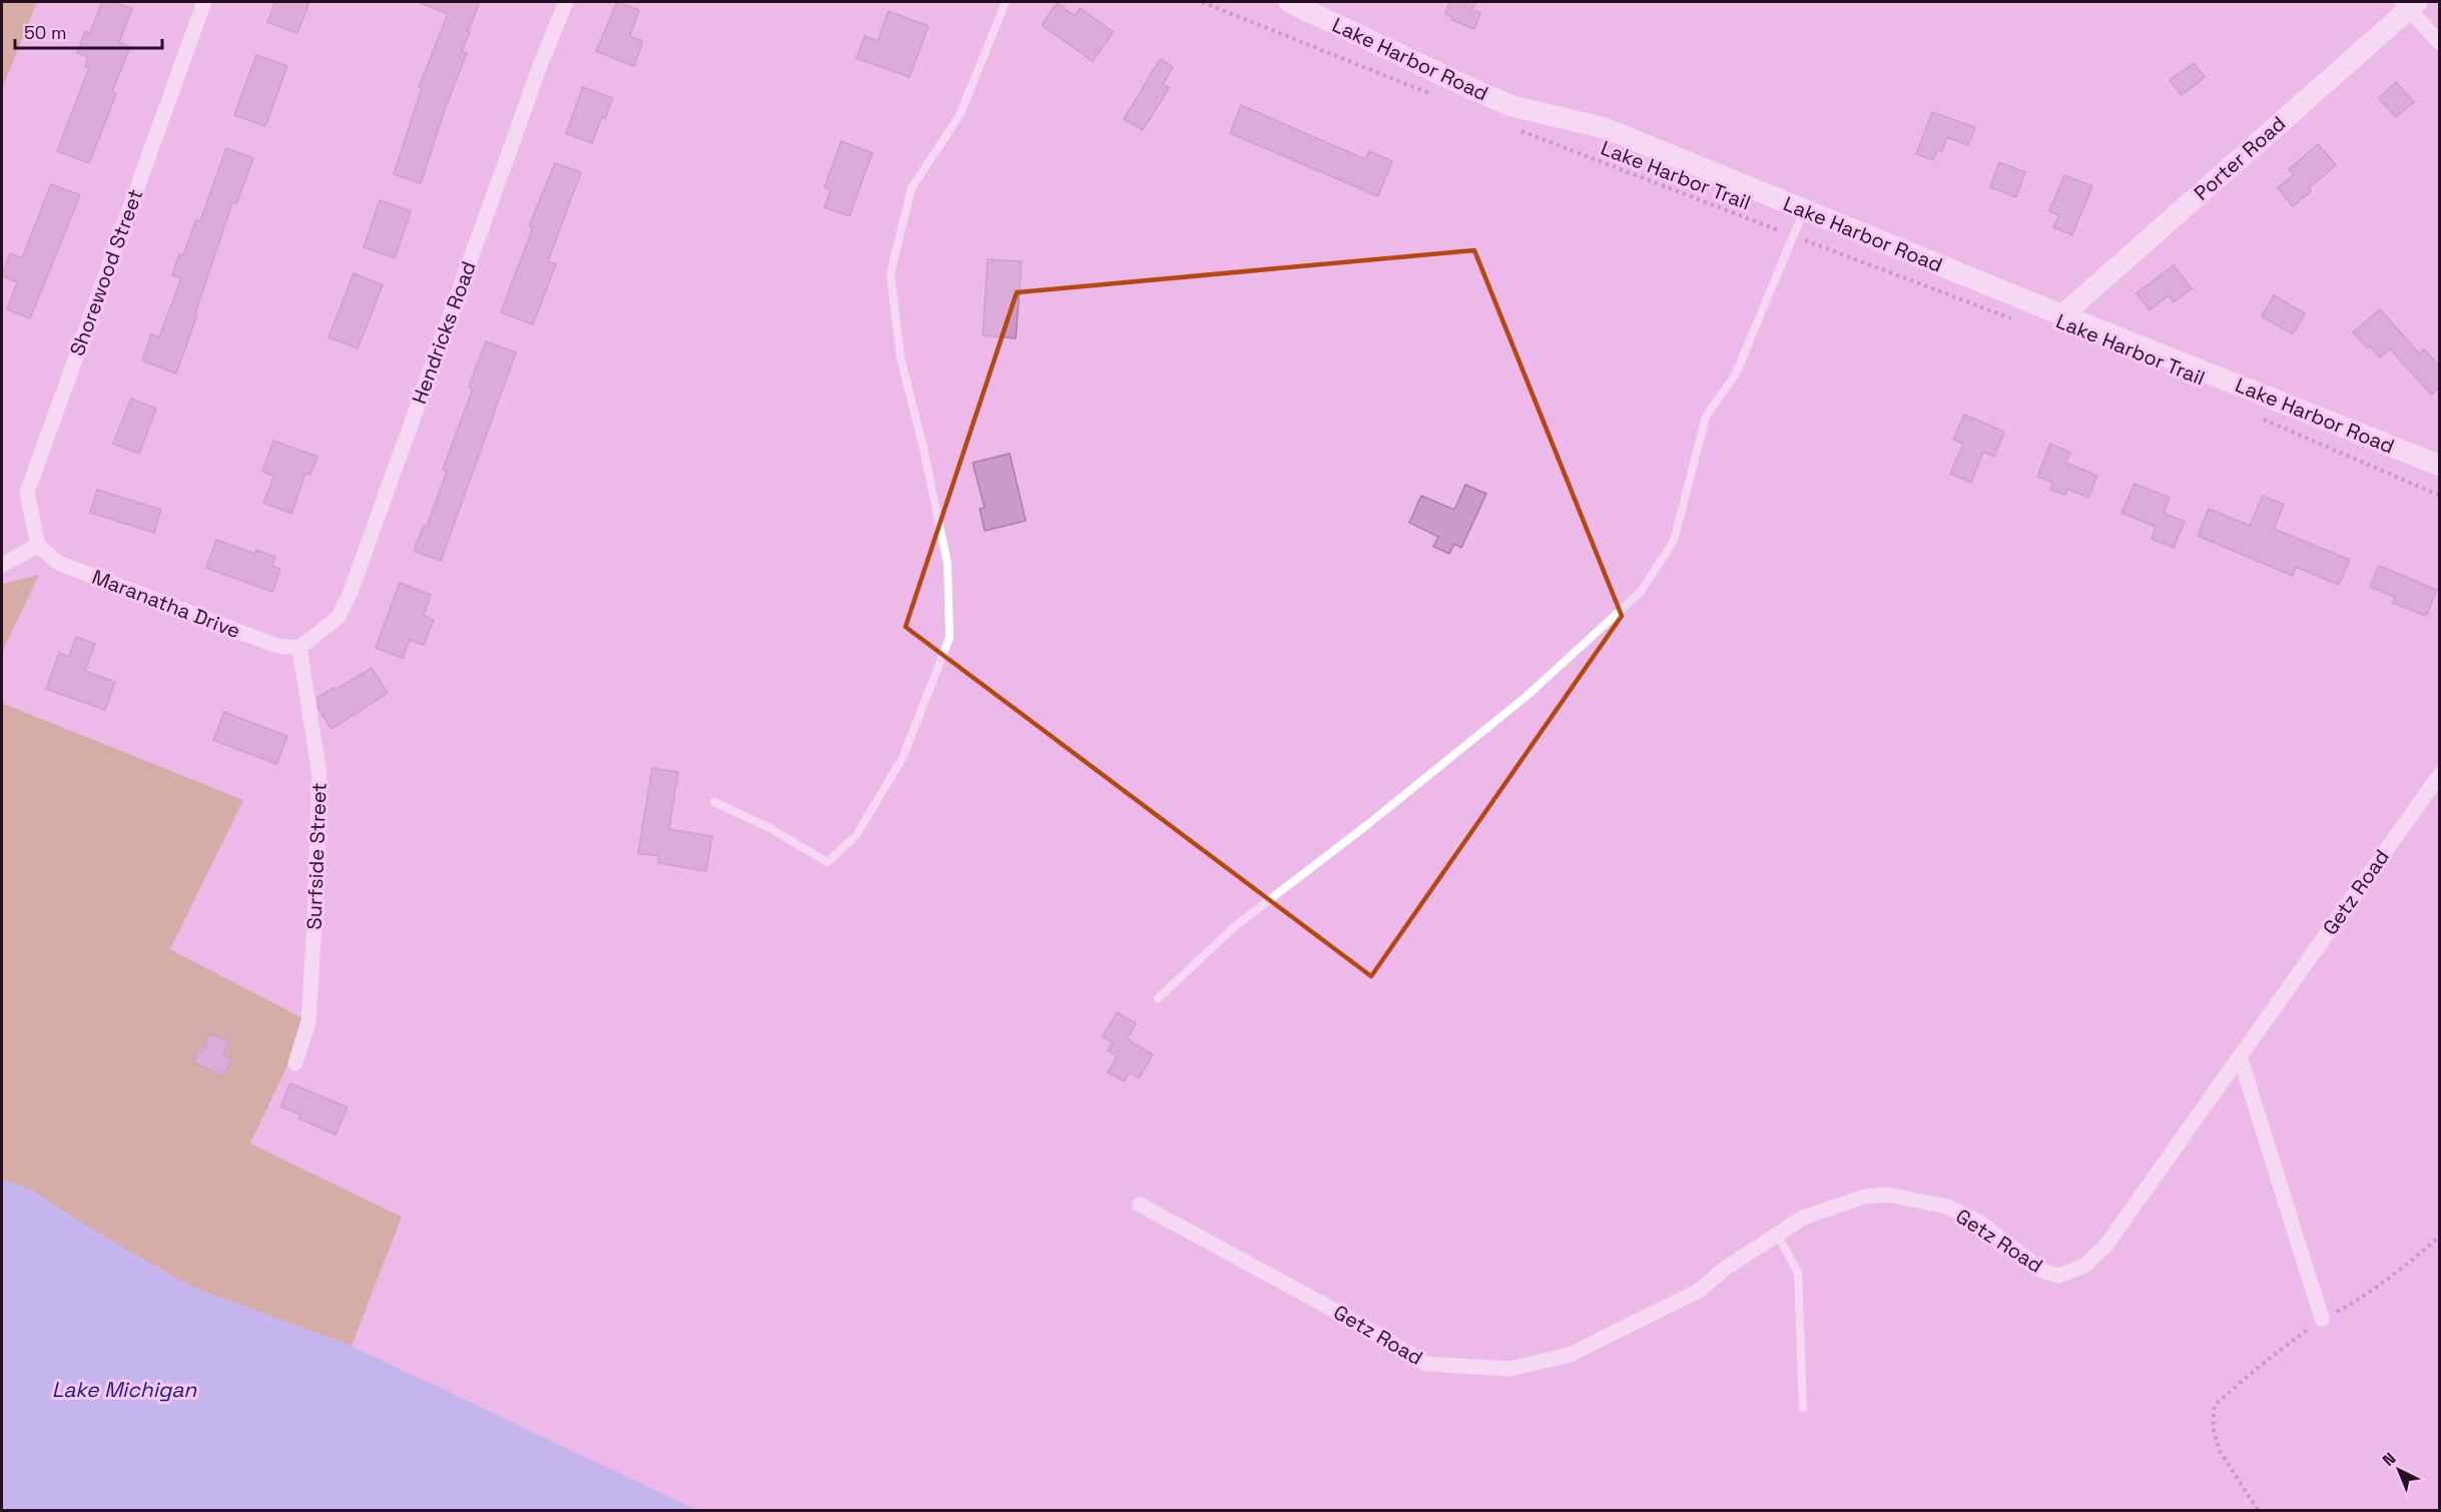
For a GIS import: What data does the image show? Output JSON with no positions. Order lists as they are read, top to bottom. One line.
{"streets":{"street":["Lake Harbor Road","Porter Road","Shorewood Street","Hendricks Road","Maranatha Drive","Surfside Street","Getz Road"],"path":["Lake Harbor Trail"]},"crossings":[["Lake Harbor Road","Porter Road"],["Shorewood Street","Maranatha Drive"],["Hendricks Road","Maranatha Drive"],["Hendricks Road","Surfside Street"],["Maranatha Drive","Surfside Street"]],"water":["Lake Michigan"],"scale_bar":"50 m","north":"top left"}
